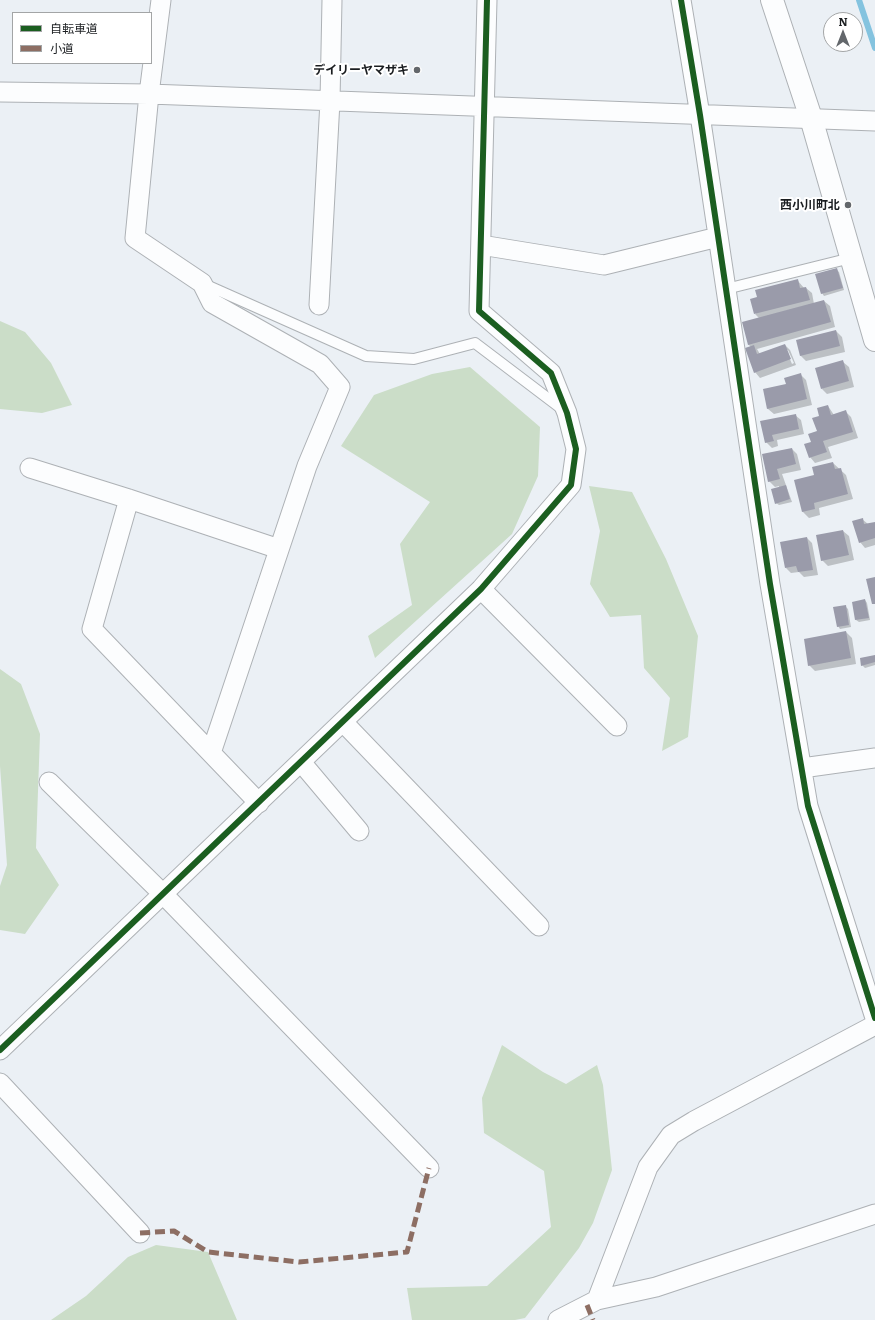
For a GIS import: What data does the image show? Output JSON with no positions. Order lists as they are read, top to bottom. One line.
{"places":["デイリーヤマザキ","西小川町北"],"legend":["自転車道","小道"],"north":"top"}
